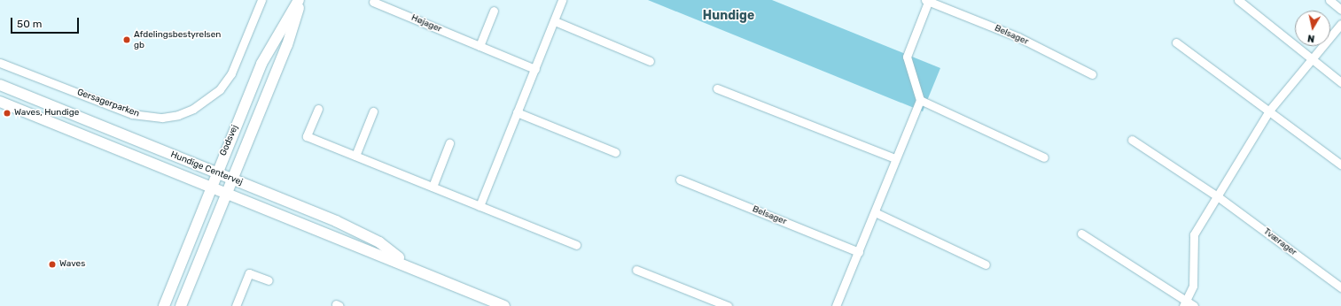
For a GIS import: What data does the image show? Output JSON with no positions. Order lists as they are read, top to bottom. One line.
{"streets":{"street":["Højager","Belsager","Gersagerparken","Godsvej","Hundige Centervej","Tværager"]},"crossings":[["Godsvej","Hundige Centervej"]],"districts":["Hundige"],"places":["Afdelingsbestyrelsen gb","Waves, Hundige","Waves"],"scale_bar":"50 m","north":"bottom"}
